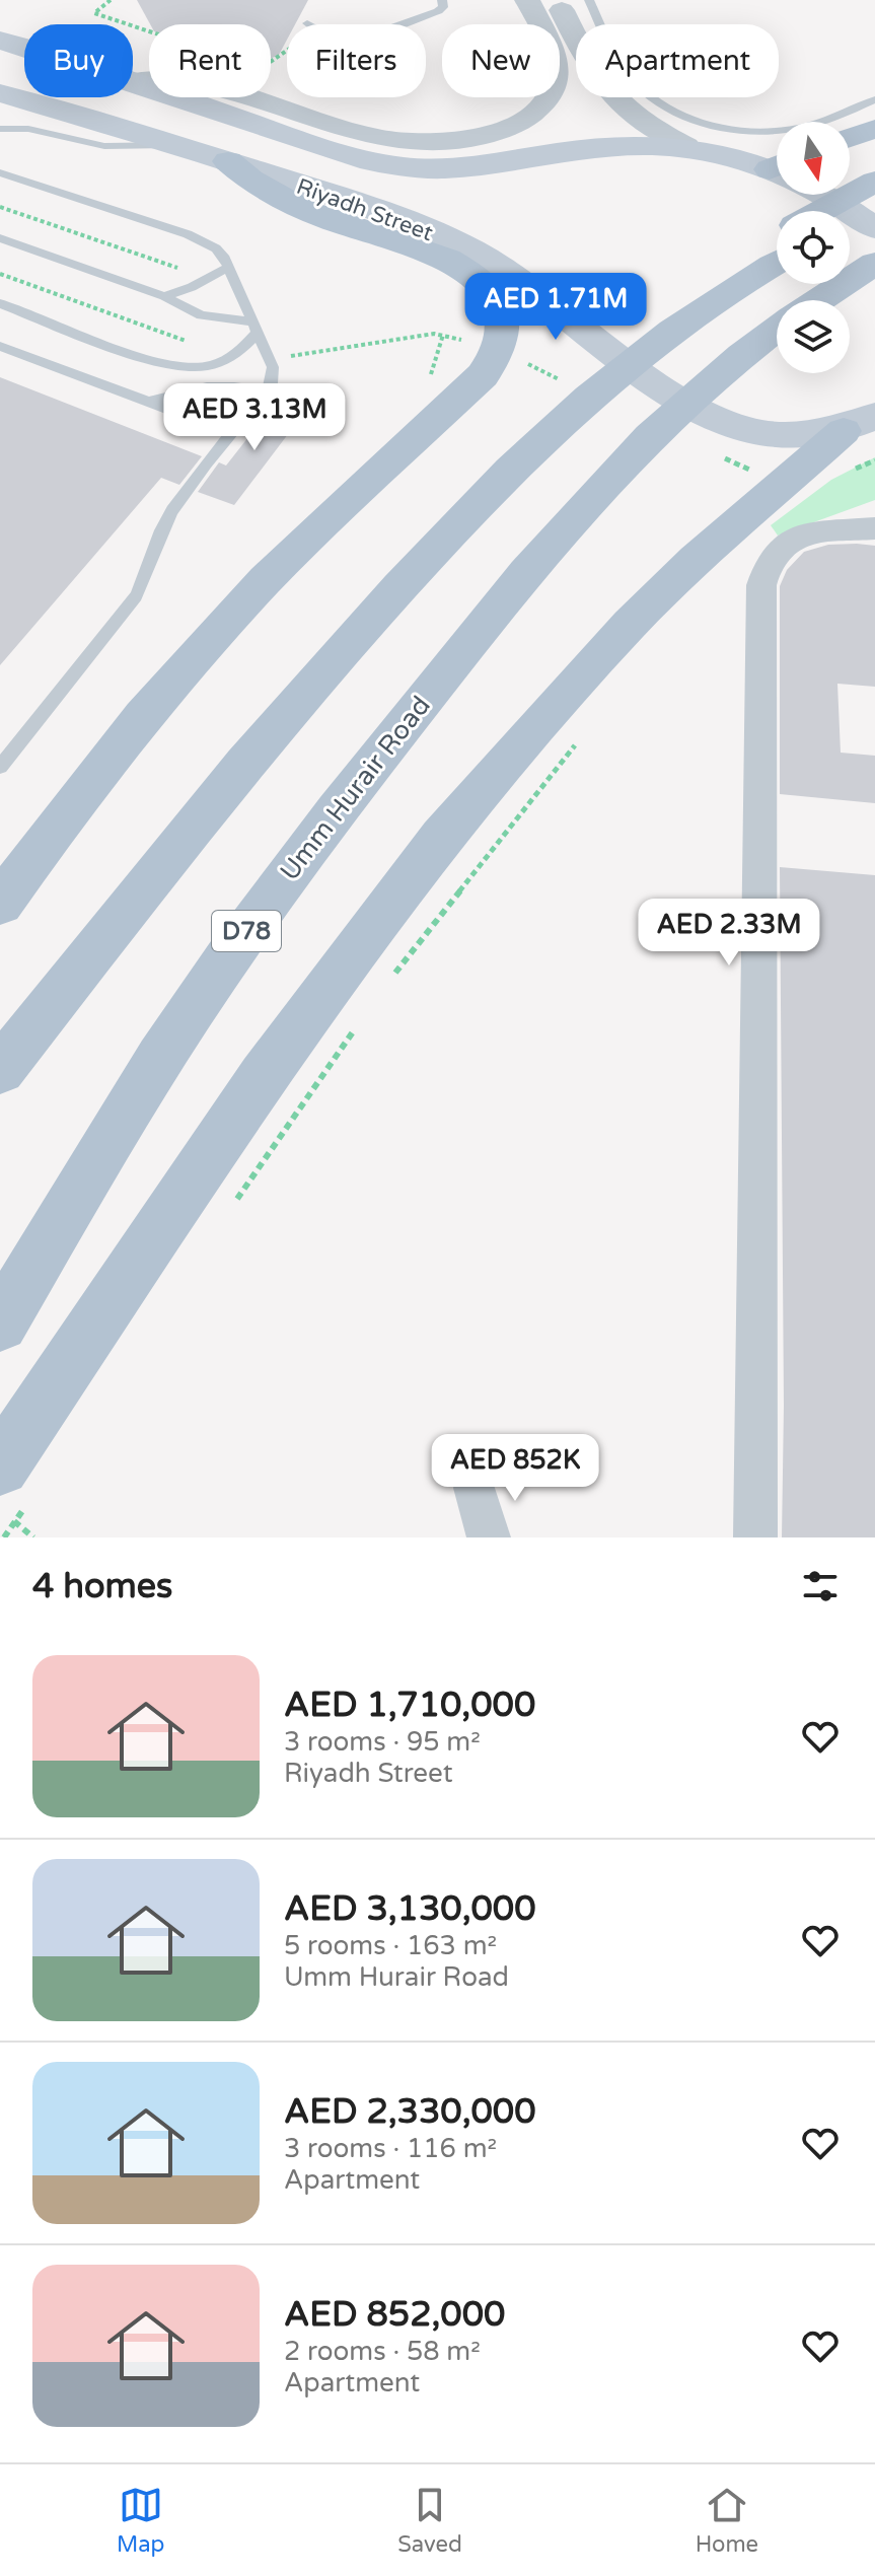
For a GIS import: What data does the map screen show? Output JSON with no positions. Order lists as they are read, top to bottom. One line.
{"streets":{"main road":["Riyadh Street","Umm Hurair Road","D78"]},"north":"bottom","page":{"chip":["Buy","Rent","Filters","New","Apartment"],"price":["AED 1.71M","AED 3.13M","AED 2.33M","AED 852K"],"heading":"4 homes","list":[{"name":"AED 1,710,000","note":"3 rooms · 95 m² · Riyadh Street"},{"name":"AED 3,130,000","note":"5 rooms · 163 m² · Umm Hurair Road"},{"name":"AED 2,330,000","note":"3 rooms · 116 m² · Apartment"},{"name":"AED 852,000","note":"2 rooms · 58 m² · Apartment"}],"tabs":["Map","Saved","Home"]}}
